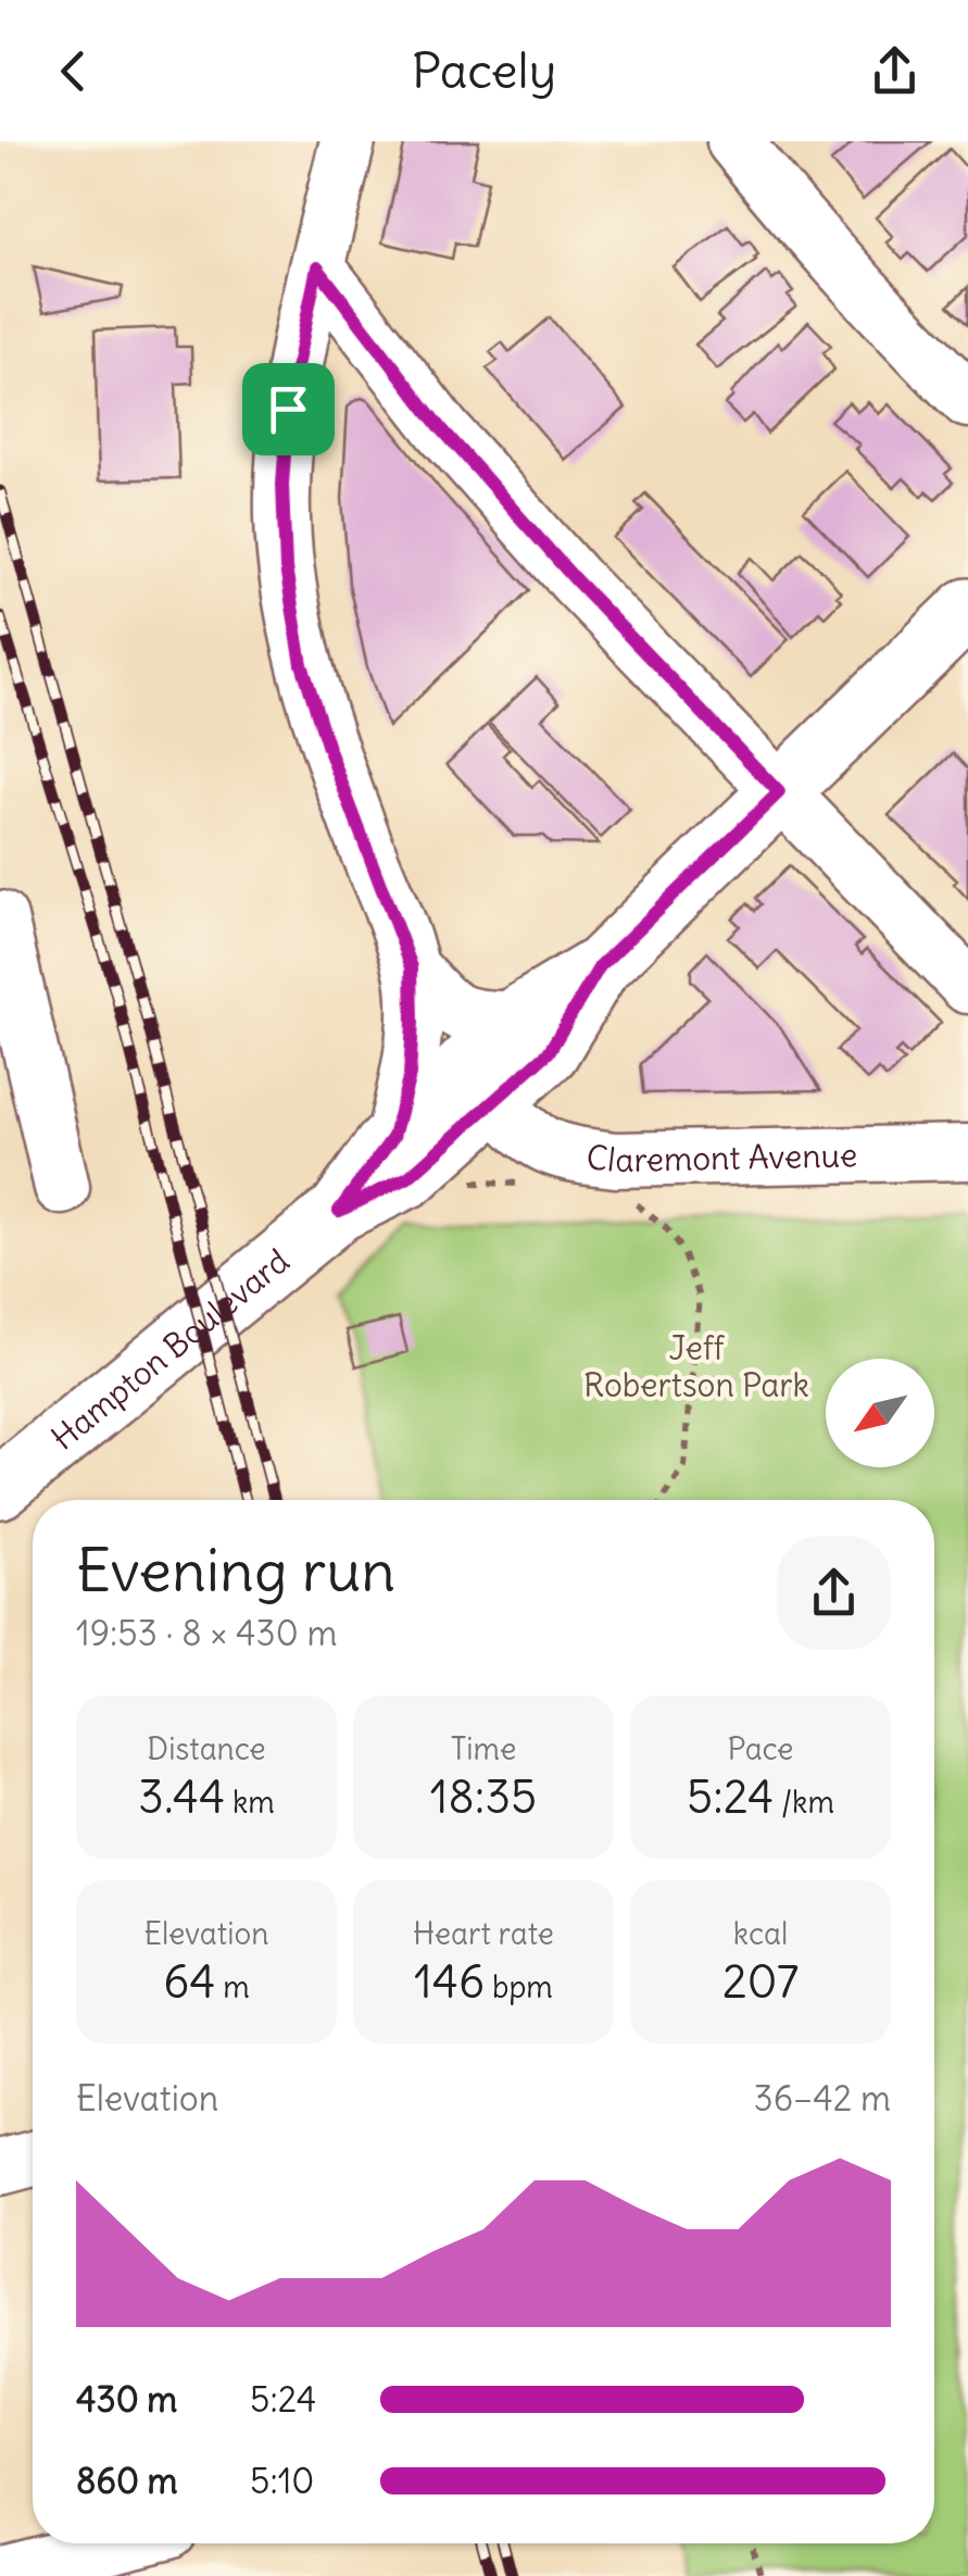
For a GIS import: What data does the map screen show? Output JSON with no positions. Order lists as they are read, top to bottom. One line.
{"streets":{"main road":["Hampton Boulevard"],"street":["Claremont Avenue"]},"crossings":[["Claremont Avenue","Hampton Boulevard"]],"parks":["Jeff Robertson Park"],"north":"bottom left","page":{"header":"Pacely","heading":["Evening run","19:53 · 8 × 430 m"],"stats":[["Distance","3.44 km"],["Time","18:35"],["Pace","5:24 /km"],["Elevation","64 m"],["Heart rate","146 bpm"],["kcal","207"]],"chart":["Elevation","36–42 m"],"list":[{"name":"430 m","note":"5:24"},{"name":"860 m","note":"5:10"}]}}
